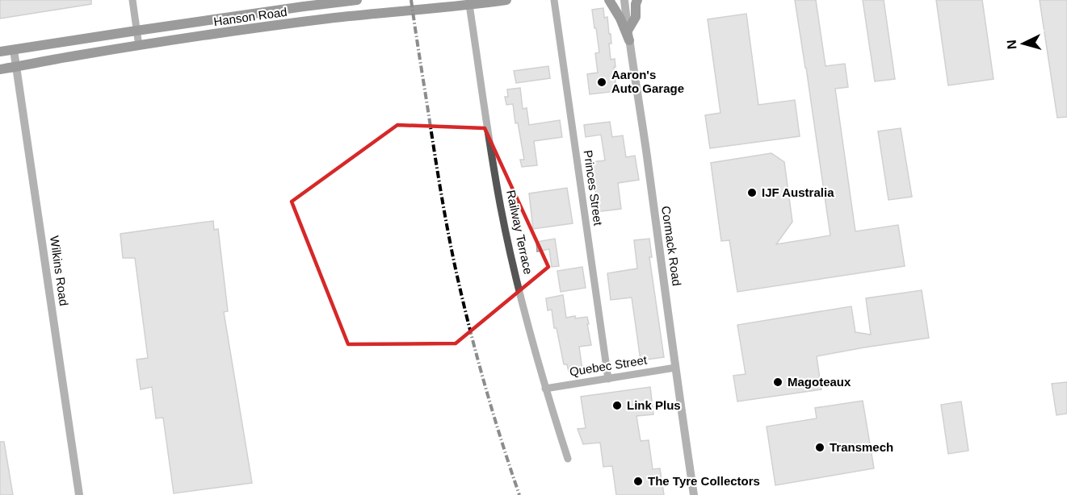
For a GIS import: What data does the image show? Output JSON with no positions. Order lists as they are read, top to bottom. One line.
{"streets":{"main road":["Hanson Road"],"street":["Princes Street","Railway Terrace","Cormack Road","Wilkins Road","Quebec Street"]},"crossings":[["Hanson Road","Railway Terrace"],["Hanson Road","Wilkins Road"],["Princes Street","Quebec Street"],["Railway Terrace","Quebec Street"],["Cormack Road","Quebec Street"]],"places":["Aaron's Auto Garage","IJF Australia","Magoteaux","Link Plus","Transmech","The Tyre Collectors"],"north":"left"}
